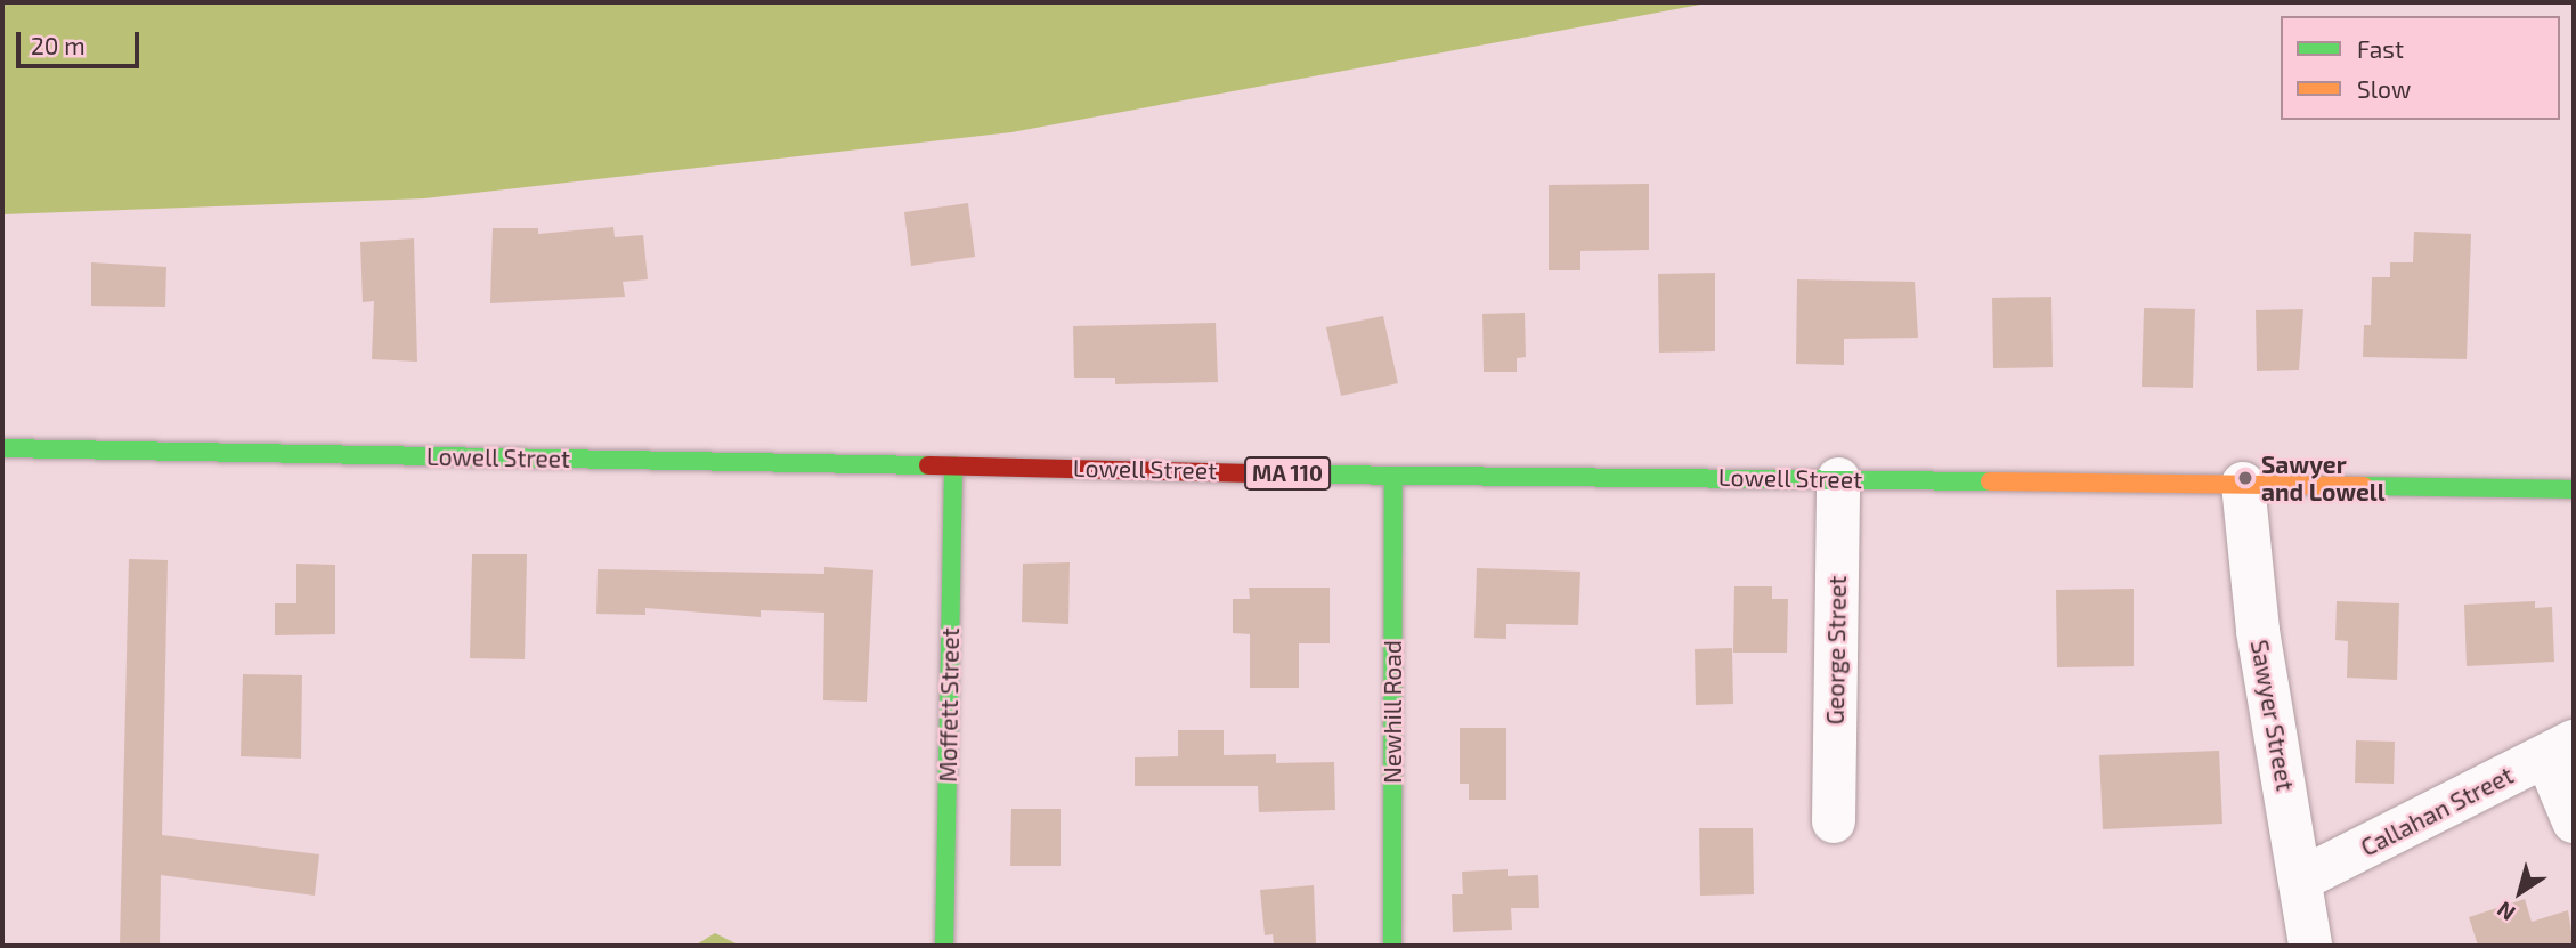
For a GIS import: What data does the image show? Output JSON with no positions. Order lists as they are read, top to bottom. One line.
{"streets":{"main road":["Lowell Street","MA 110","Moffett Street","Newhill Road"],"street":["George Street","Sawyer Street","Callahan Street"]},"crossings":[["Lowell Street","George Street"],["Lowell Street","Moffett Street"],["Lowell Street","Newhill Road"],["Lowell Street","Sawyer Street"],["Sawyer Street","Callahan Street"]],"places":["Sawyer and Lowell"],"legend":["Fast","Slow"],"scale_bar":"20 m","north":"bottom left"}
